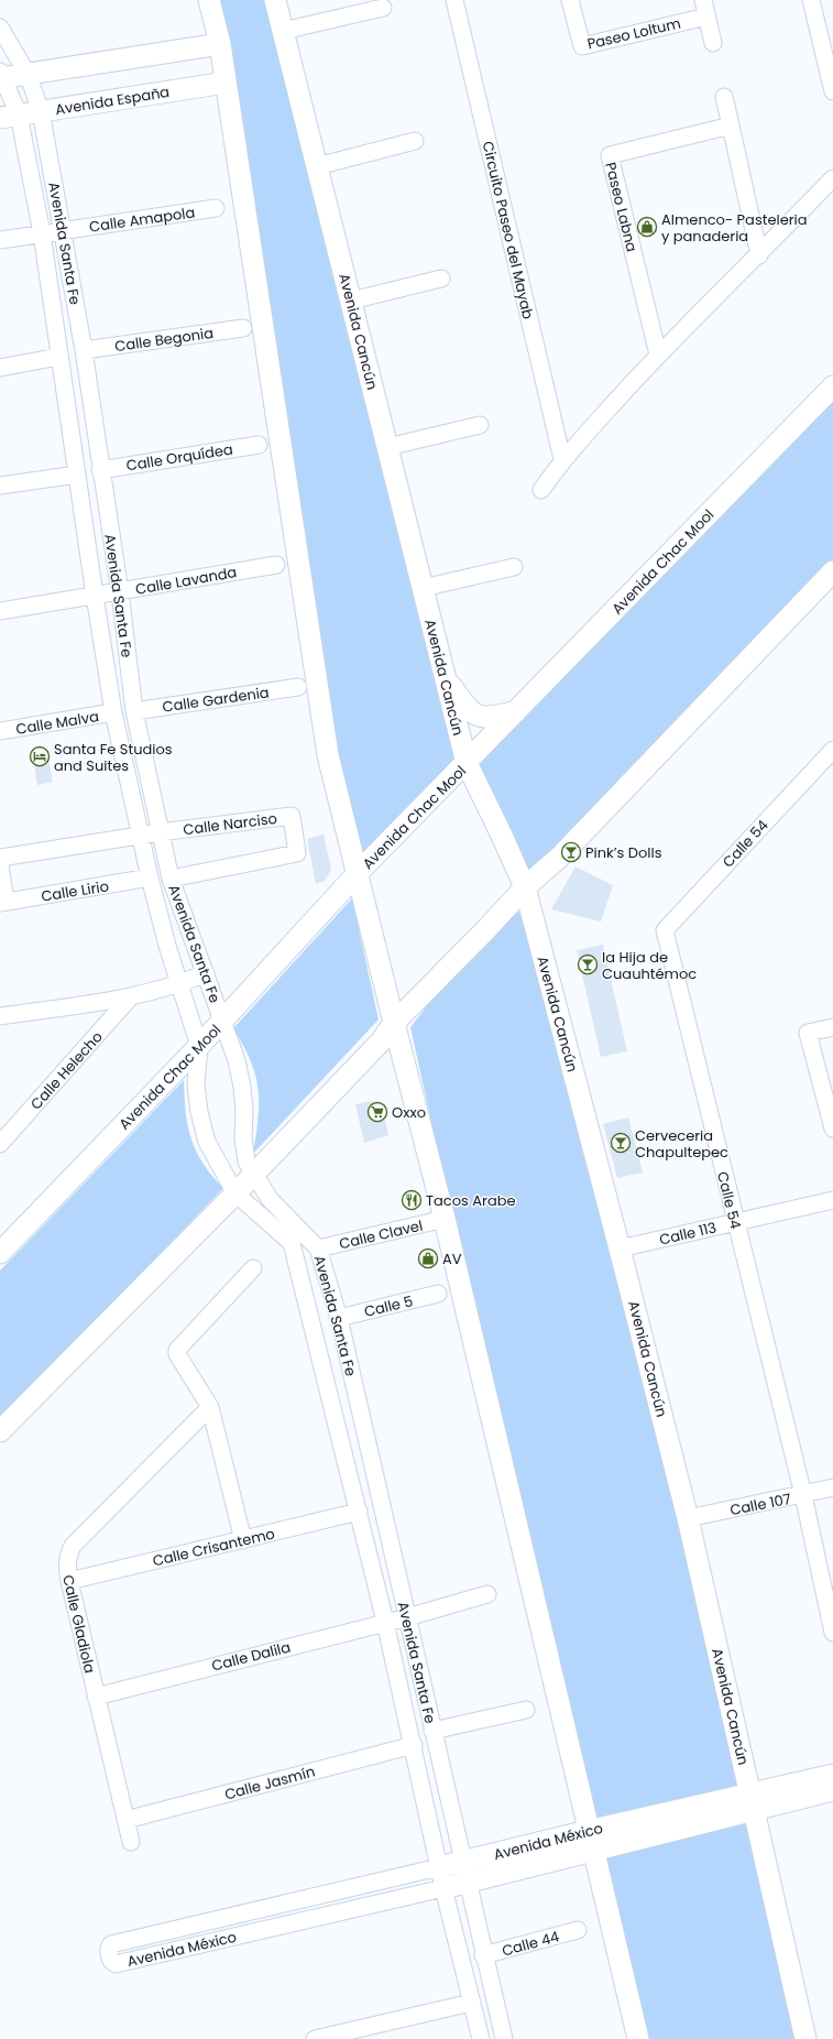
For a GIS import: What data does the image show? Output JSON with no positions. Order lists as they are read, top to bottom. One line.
{"streets":{"main road":["Avenida España","Avenida Cancún","Avenida Chac Mool","Avenida México"],"street":["Paseo Loltum","Paseo Labna","Calle Amapola","Circuito Paseo del Mayab","Avenida Santa Fe","Calle Begonia","Calle Orquídea","Calle Lavanda","Calle Gardenia","Calle Malva","Calle Narciso","Calle 54","Calle Lirio","Calle Helecho","Calle 113","Calle Clavel","Calle 5","Calle 107","Calle Crisantemo","Calle Gladiola","Calle Dalila","Calle Jasmín","Calle 44"]},"crossings":[["Avenida España","Avenida Santa Fe"],["Calle Amapola","Avenida Santa Fe"],["Avenida Santa Fe","Calle Begonia"],["Avenida Santa Fe","Calle Orquídea"],["Avenida Santa Fe","Avenida Chac Mool"],["Avenida Santa Fe","Calle Lavanda"],["Avenida Santa Fe","Calle Gardenia"],["Avenida Santa Fe","Calle Malva"],["Avenida Santa Fe","Calle Narciso"],["Avenida Santa Fe","Calle Lirio"],["Avenida Santa Fe","Calle Clavel"],["Avenida Santa Fe","Calle 5"],["Avenida Santa Fe","Calle Crisantemo"],["Avenida Santa Fe","Calle Dalila"],["Avenida Santa Fe","Calle Jasmín"],["Avenida Santa Fe","Avenida México"],["Avenida Santa Fe","Calle 44"],["Avenida Cancún","Avenida Chac Mool"],["Avenida Cancún","Calle 113"],["Avenida Cancún","Calle 107"],["Avenida Cancún","Avenida México"],["Calle 54","Calle 113"],["Calle 54","Calle 107"],["Calle Crisantemo","Calle Gladiola"],["Calle Gladiola","Calle Dalila"],["Calle Gladiola","Calle Jasmín"]],"places":{"shop":["Almenco- Pasteleria y panaderia","AV"],"hotel":["Santa Fe Studios and Suites"],"bar":["Pink’s Dolls","la Hija de Cuauhtémoc","Cerveceria Chapultepec"],"supermarket":["Oxxo"],"restaurant":["Tacos Arabe"]}}
